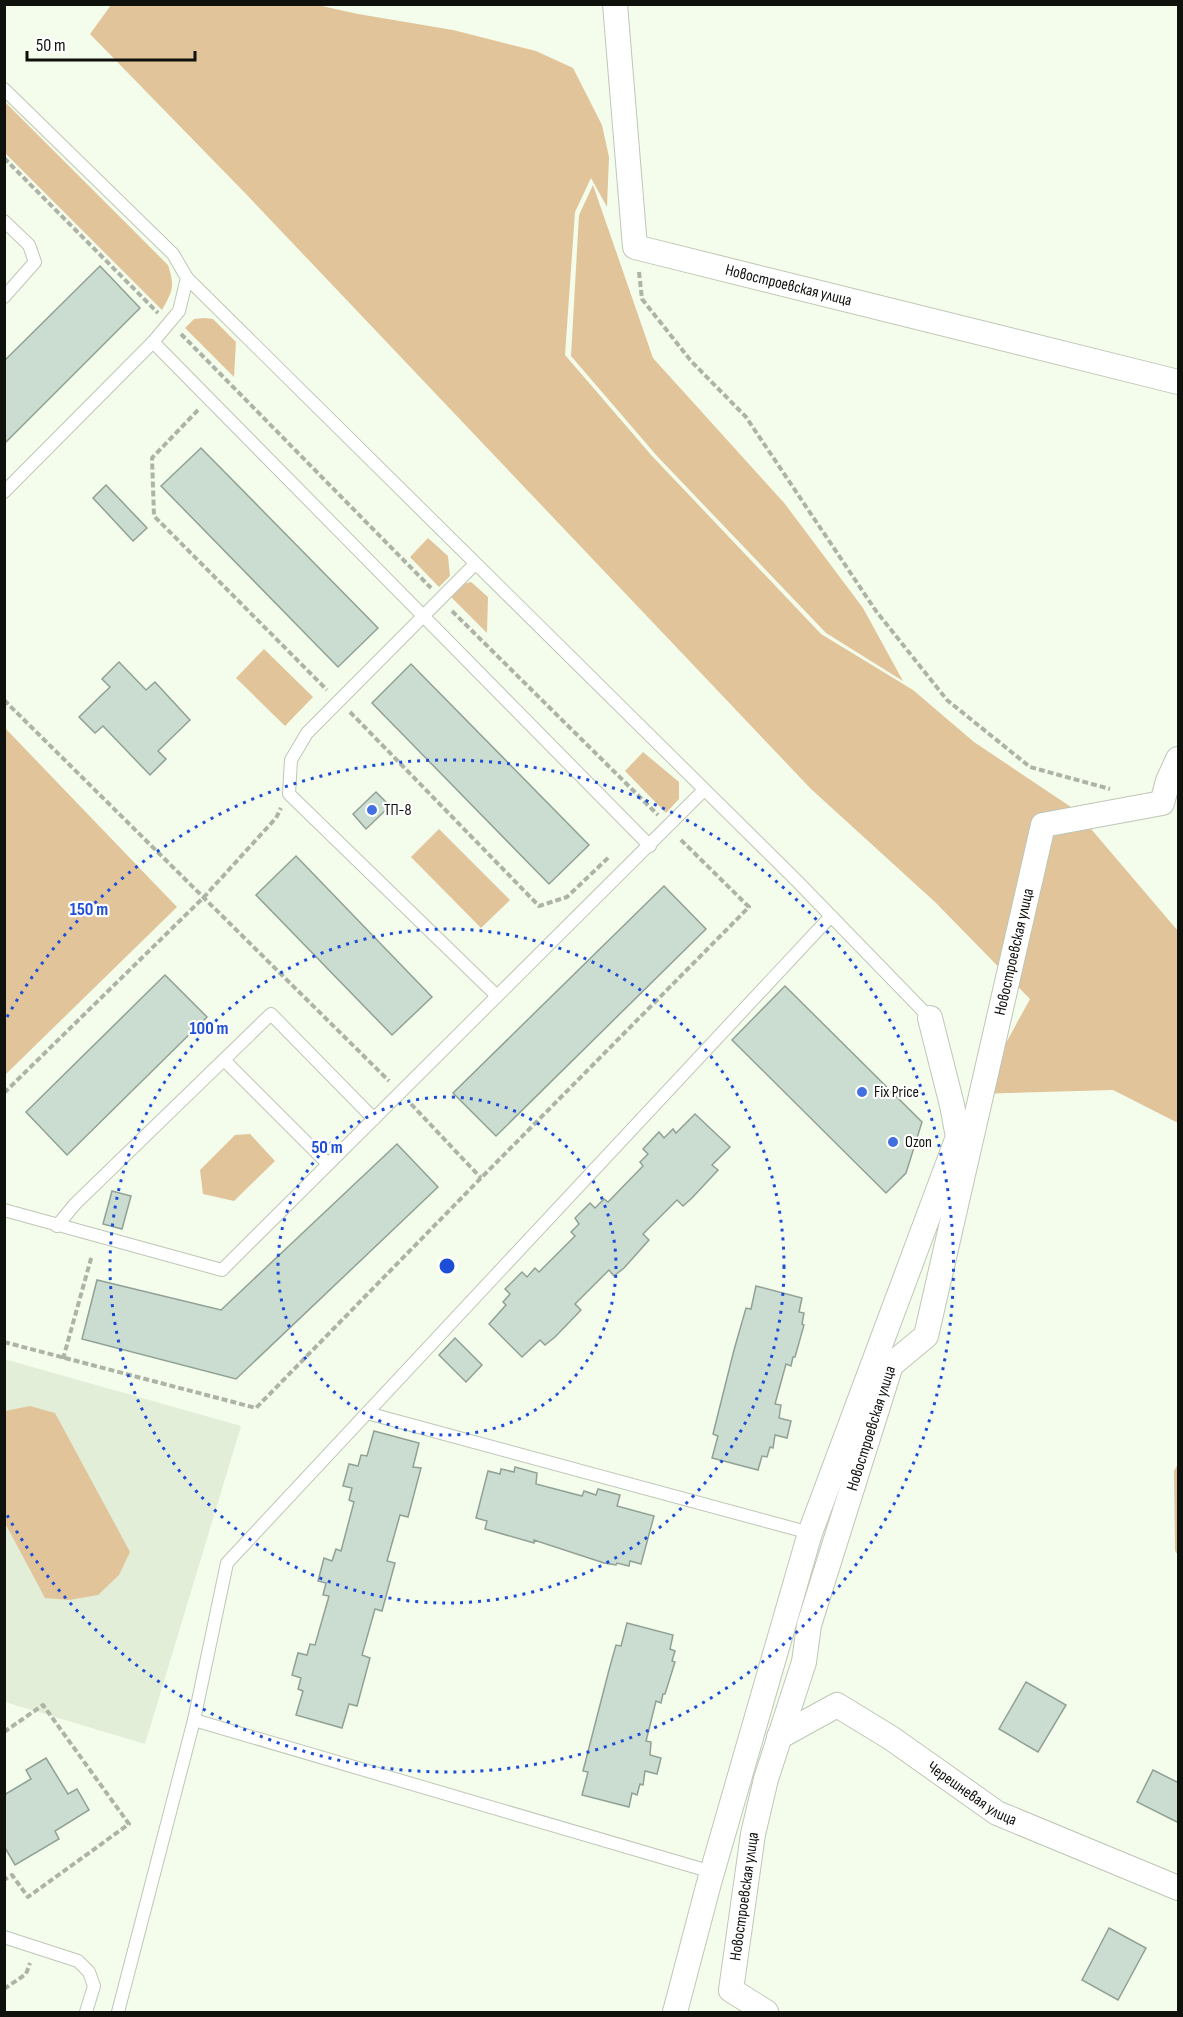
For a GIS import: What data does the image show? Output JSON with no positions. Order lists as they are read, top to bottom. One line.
{"streets":{"street":["Новостроевская улица","Черешневая улица"]},"crossings":[["Новостроевская улица","Черешневая улица"]],"places":["ТП-8","Fix Price","Ozon"],"scale_bar":"50 m","rings":["150 m","100 m","50 m"]}
